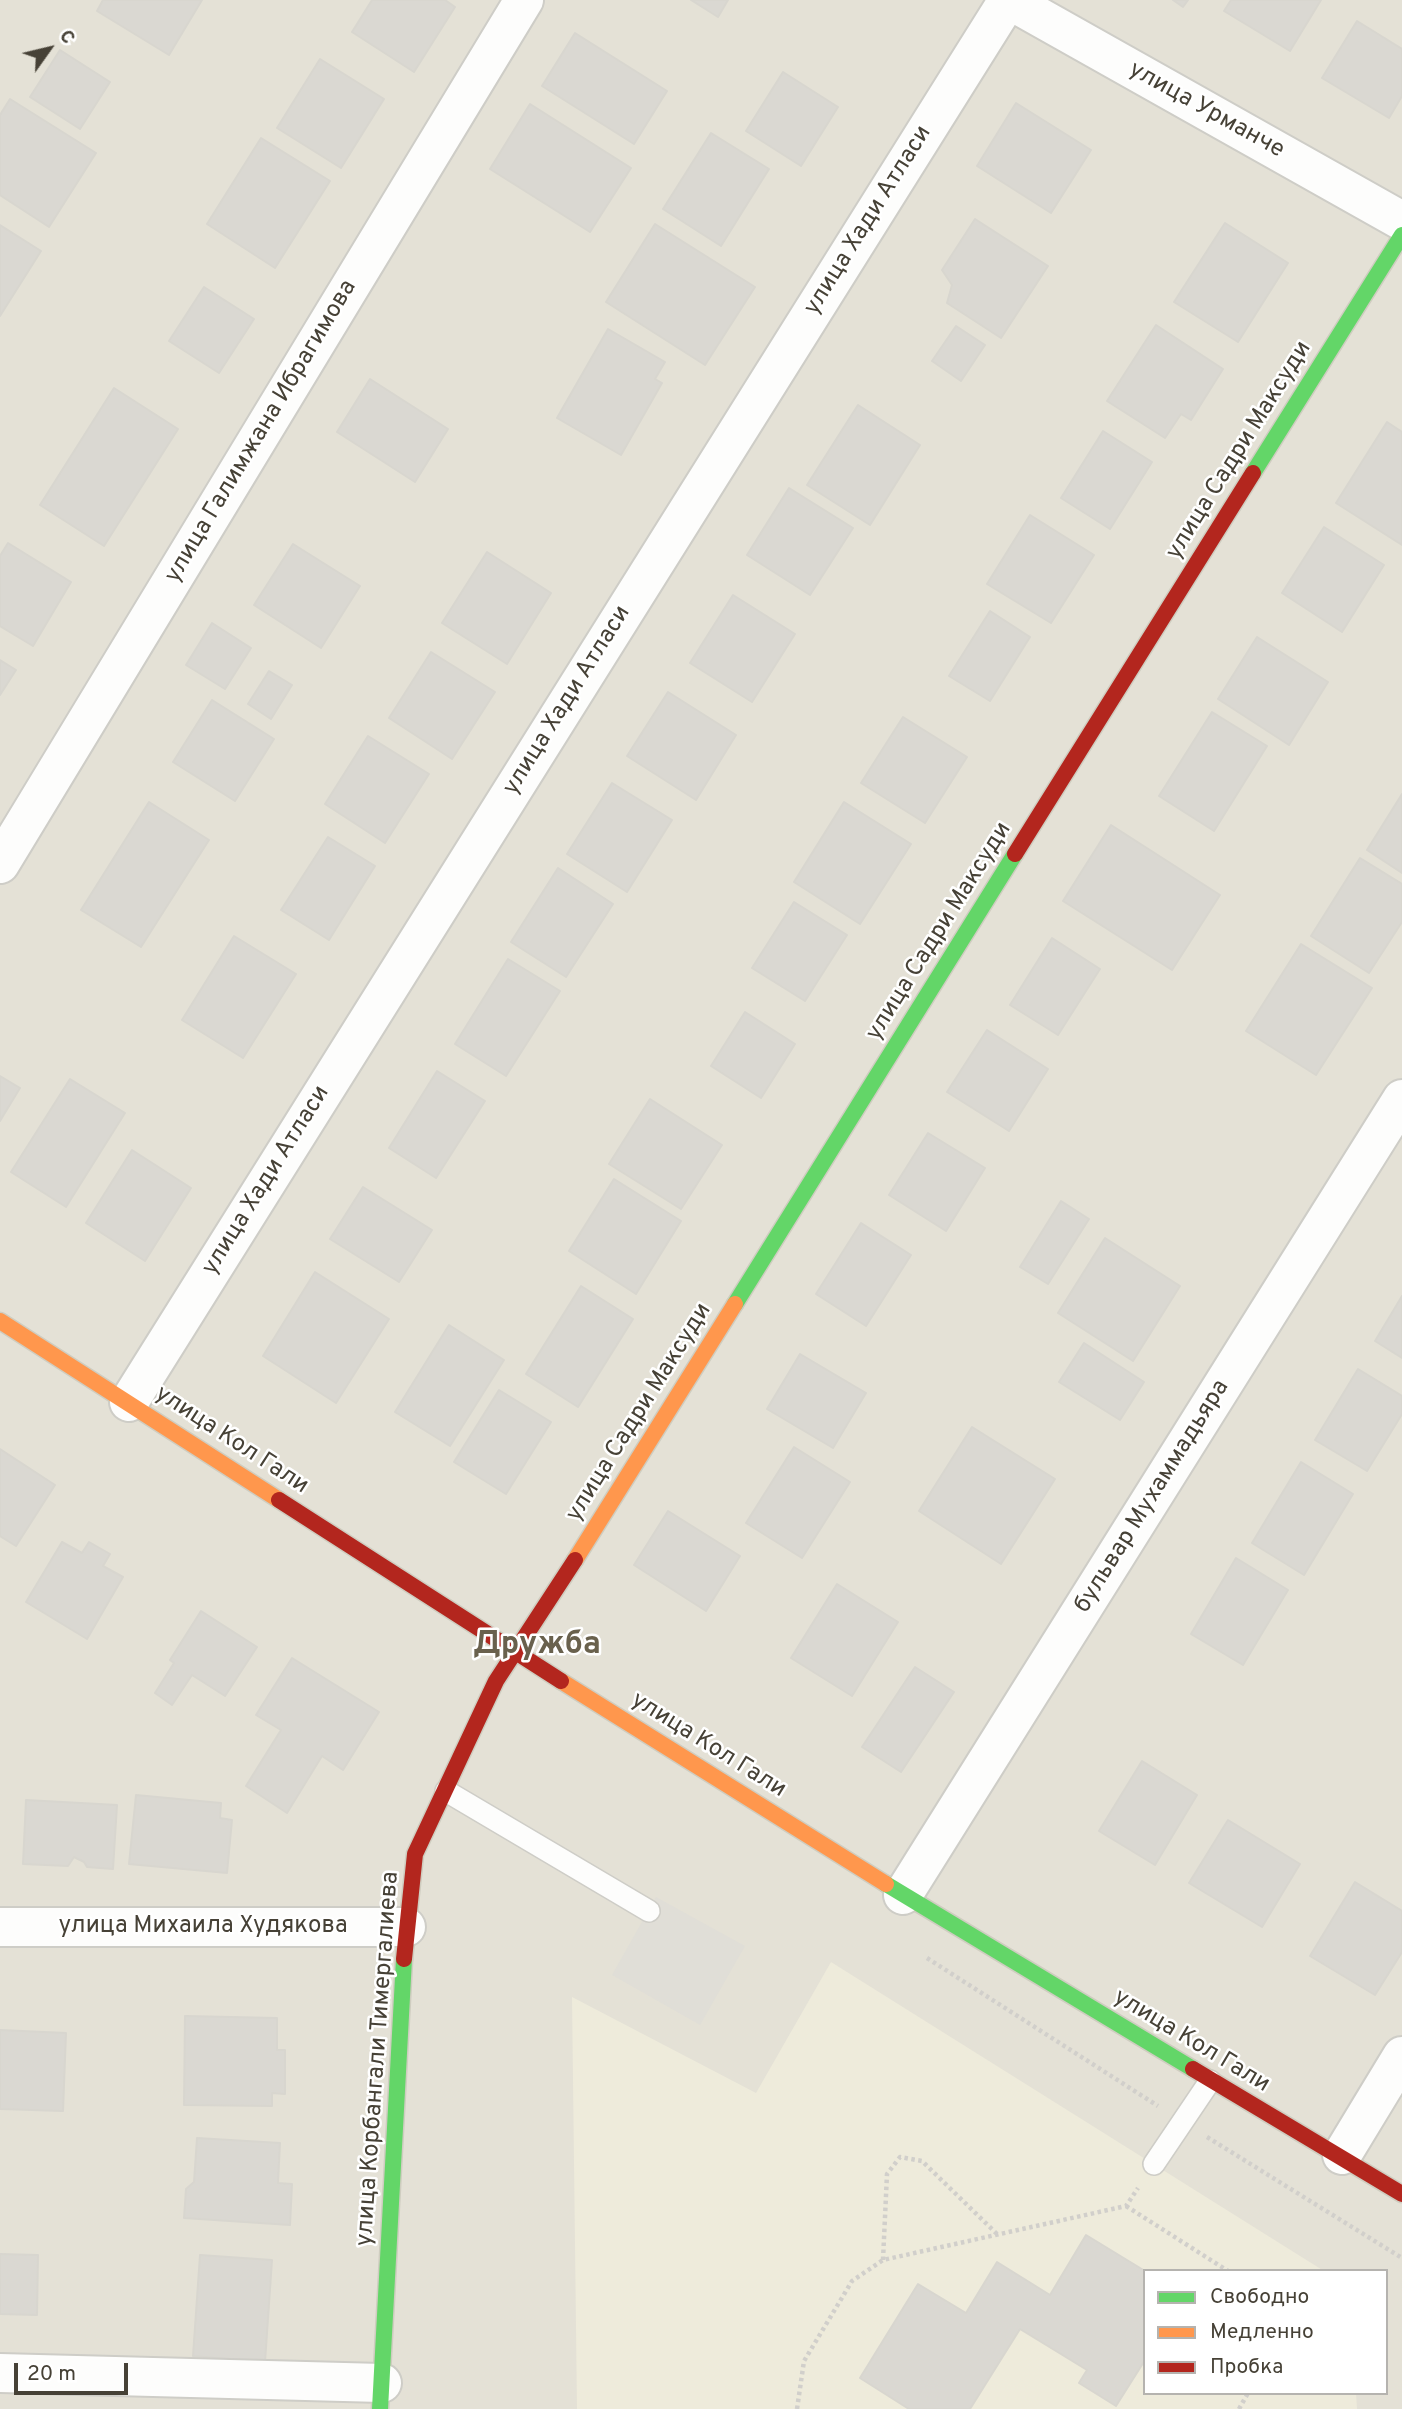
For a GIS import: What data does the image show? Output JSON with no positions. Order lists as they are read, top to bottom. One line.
{"streets":{"street":["улица Урманче","улица Хади Атласи","улица Галимжана Ибрагимова","улица Садри Максуди","улица Кол Гали","бульвар Мухаммадьяра","улица Михаила Худякова","улица Корбангали Тимергалиева"]},"crossings":[["улица Урманче","улица Хади Атласи"],["улица Хади Атласи","улица Кол Гали"],["улица Садри Максуди","улица Кол Гали"],["улица Садри Максуди","улица Корбангали Тимергалиева"],["улица Кол Гали","бульвар Мухаммадьяра"],["улица Кол Гали","улица Корбангали Тимергалиева"],["улица Михаила Худякова","улица Корбангали Тимергалиева"]],"districts":["Дружба"],"legend":["Свободно","Медленно","Пробка"],"scale_bar":"20 m","north":"top right"}
